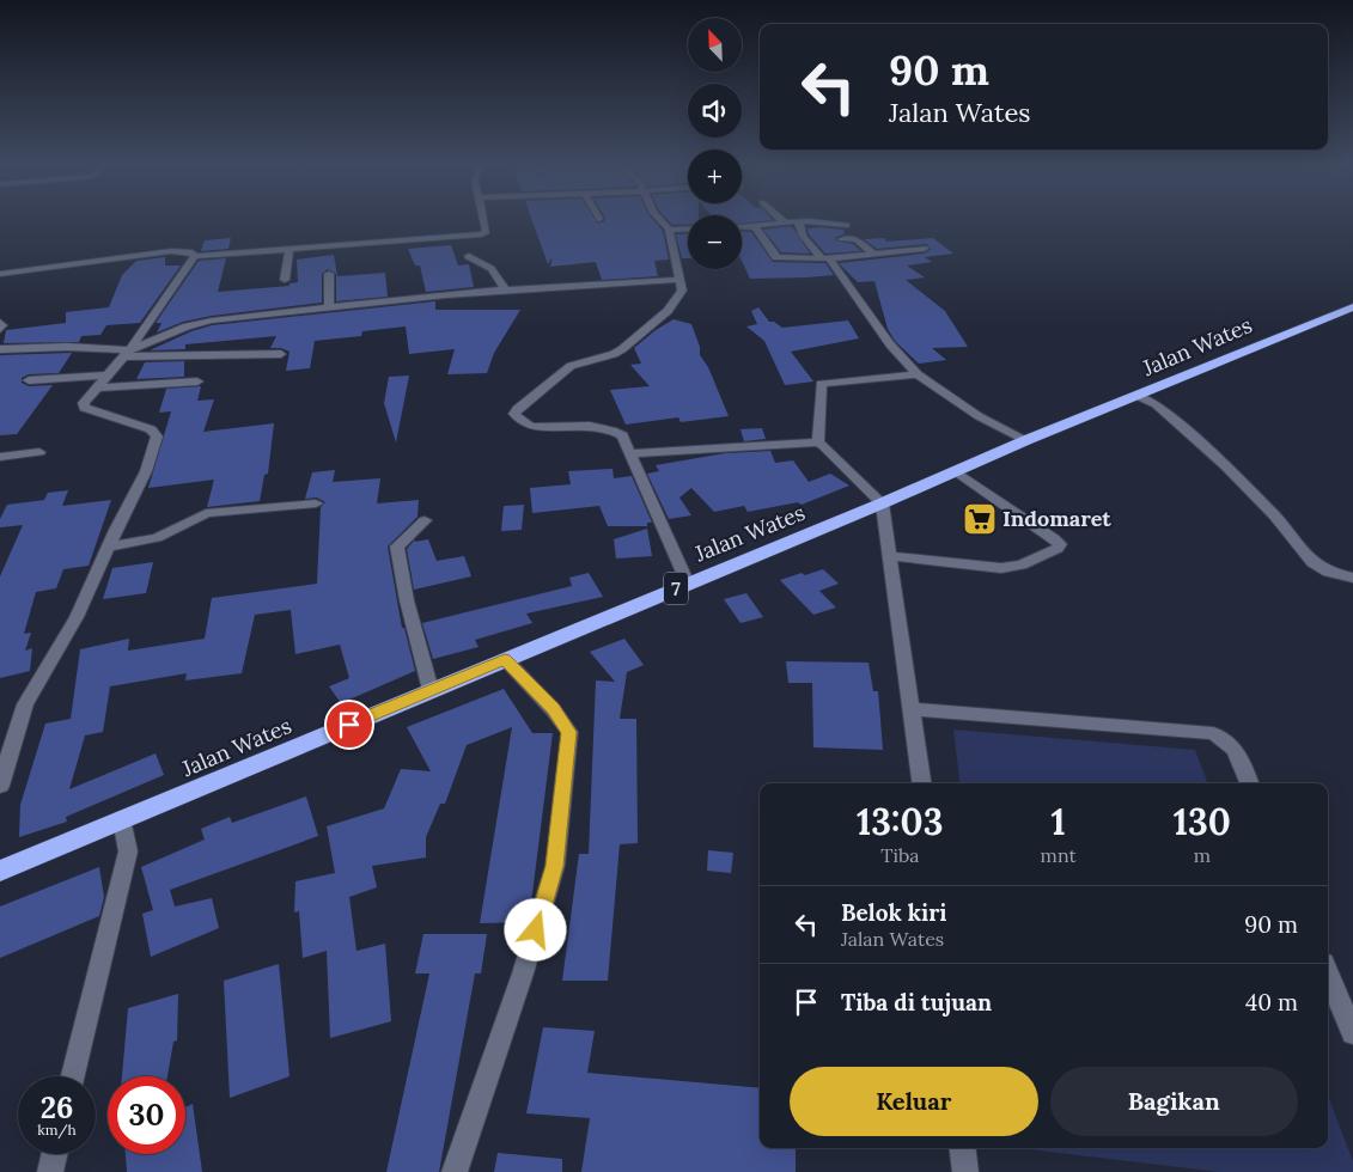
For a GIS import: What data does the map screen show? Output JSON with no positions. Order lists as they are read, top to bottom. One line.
{"streets":{"highway":["Jalan Wates","7"]},"places":{"supermarket":["Indomaret"]},"north":"top left","page":{"map_buttons":["+","−"],"turn":["90 m","Jalan Wates"],"eta":["13:03","Tiba","1","mnt","130","m"],"list":[{"name":"Belok kiri","note":"Jalan Wates","value":"90 m"},{"name":"Tiba di tujuan","value":"40 m"}],"buttons":["Keluar","Bagikan"],"speed":"26 km/h","limit":"30"}}
